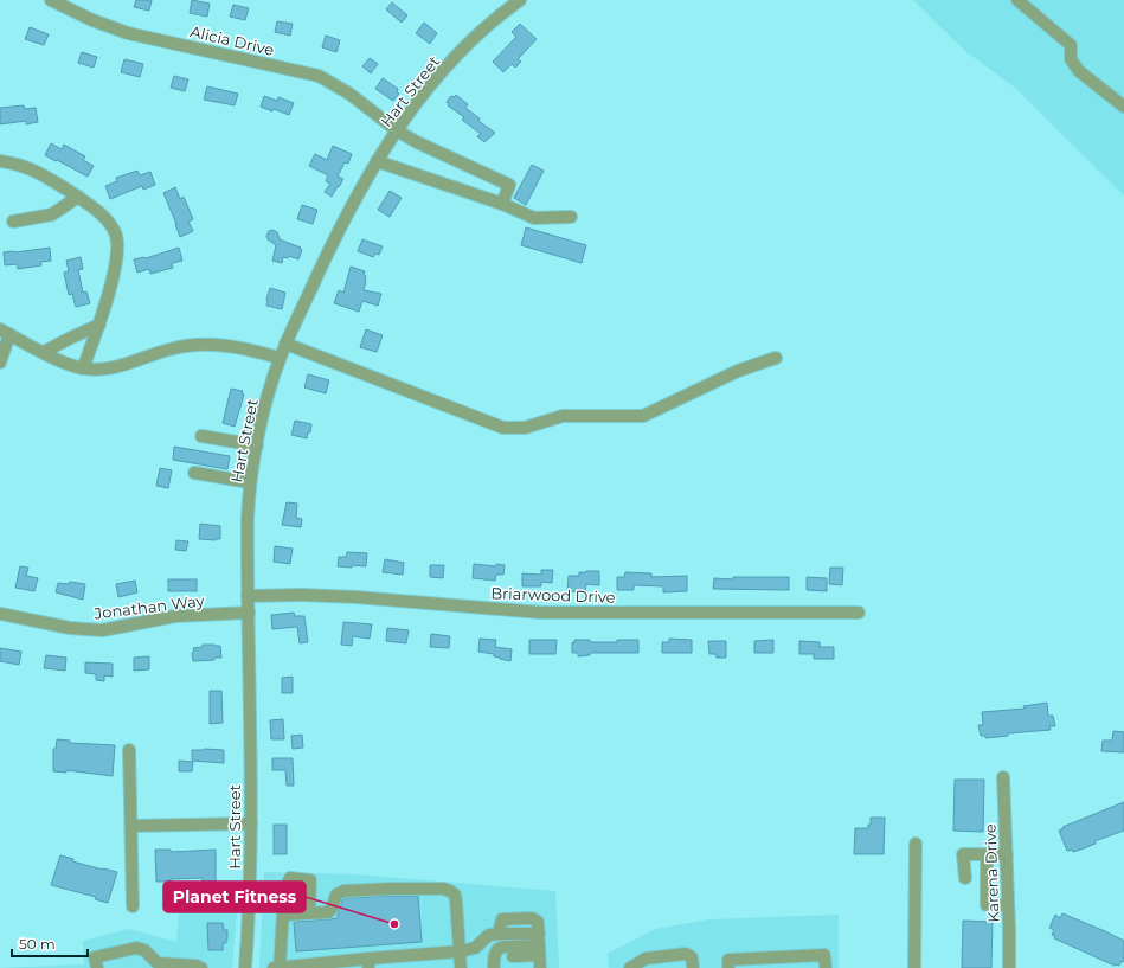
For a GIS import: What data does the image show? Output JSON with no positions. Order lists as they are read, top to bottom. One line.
{"streets":{"street":["Alicia Drive","Hart Street","Briarwood Drive","Jonathan Way","Karena Drive"]},"crossings":[["Alicia Drive","Hart Street"],["Hart Street","Briarwood Drive"],["Hart Street","Jonathan Way"]],"places":["Planet Fitness"],"scale_bar":"50 m"}
